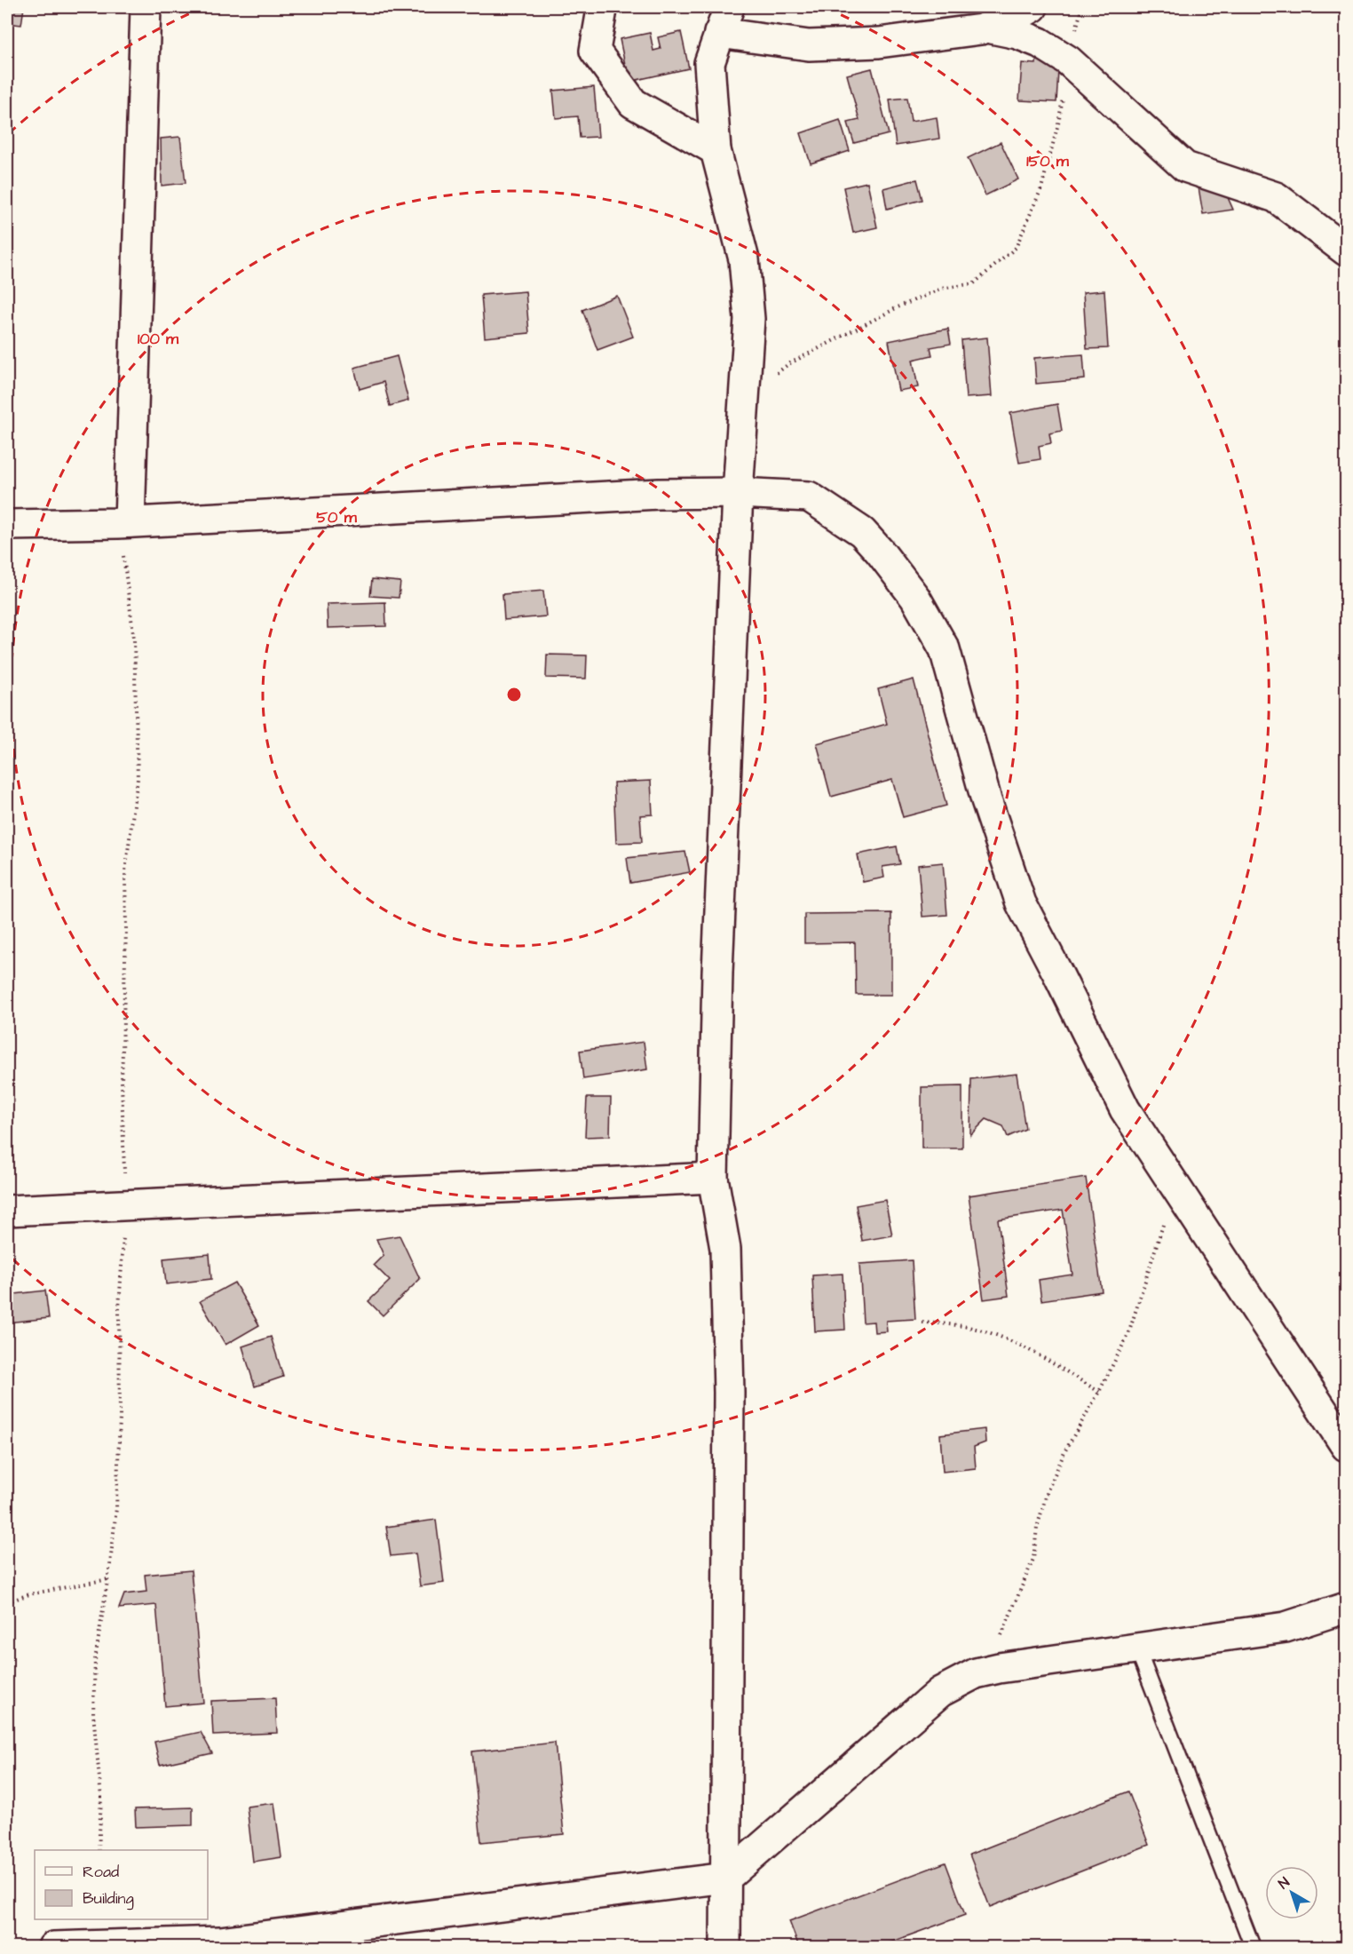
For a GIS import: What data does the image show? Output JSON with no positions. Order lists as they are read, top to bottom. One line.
{"legend":["Road","Building"],"north":"top left","rings":["150 m","100 m","50 m"]}
